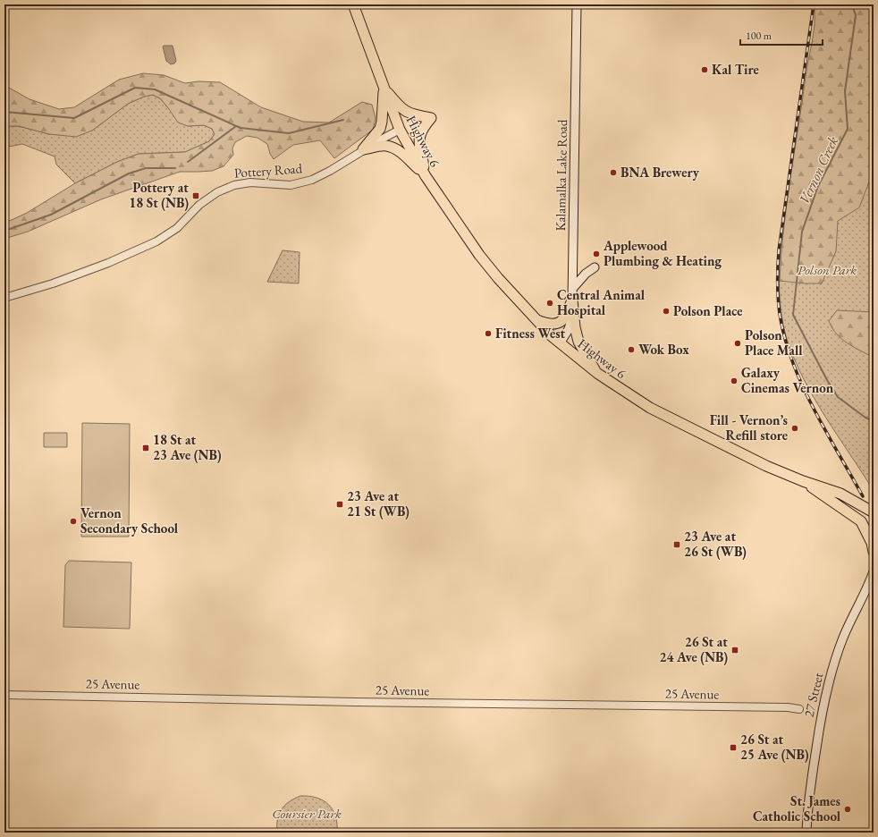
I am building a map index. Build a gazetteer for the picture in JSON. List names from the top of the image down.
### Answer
{
  "streets": {
    "main road": ["Highway 6", "Kalamalka Lake Road", "27 Street"],
    "street": ["Pottery Road", "25 Avenue"]
  },
  "crossings": [
    ["Highway 6", "Pottery Road"],
    ["Highway 6", "Kalamalka Lake Road"]
  ],
  "water": ["Vernon Creek"],
  "parks": ["Polson Park", "Coursier Park"],
  "places": {
    "other": [
      "Kal Tire",
      "BNA Brewery",
      "Applewood Plumbing & Heating",
      "Central Animal Hospital",
      "Polson Place",
      "Fitness West",
      "Polson Place Mall",
      "Wok Box",
      "Galaxy Cinemas Vernon",
      "Fill - Vernon’s Refill store",
      "Vernon Secondary School",
      "St. James Catholic School"
    ],
    "transit": [
      "Pottery at 18 St (NB)",
      "18 St at 23 Ave (NB)",
      "23 Ave at 21 St (WB)",
      "23 Ave at 26 St (WB)",
      "26 St at 24 Ave (NB)",
      "26 St at 25 Ave (NB)"
    ]
  },
  "scale_bar": "100 m"
}
